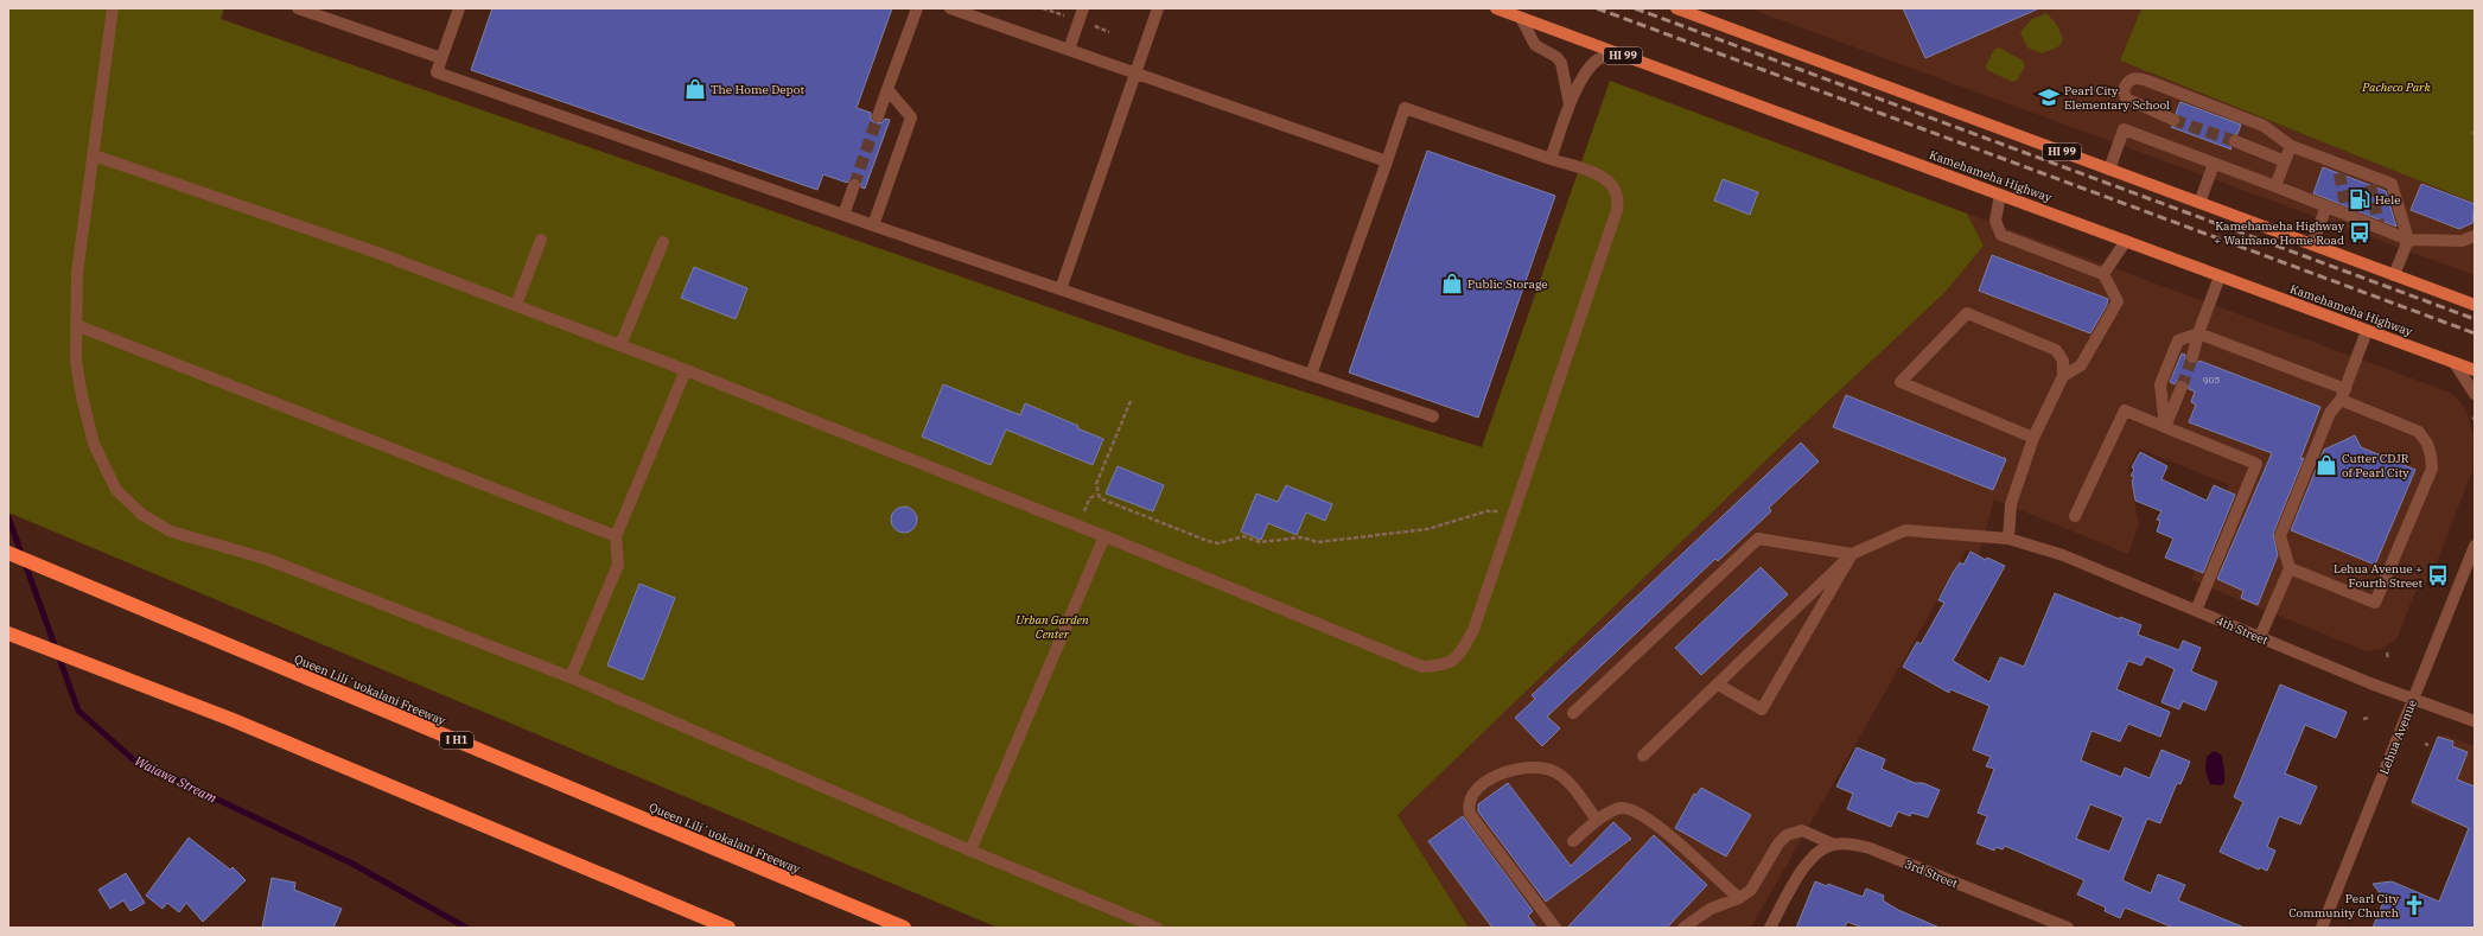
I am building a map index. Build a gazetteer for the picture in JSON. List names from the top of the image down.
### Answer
{
  "streets": {
    "highway": ["Queen Liliʻuokalani Freeway", "I H1"],
    "main road": ["HI 99", "Kamehameha Highway"],
    "street": ["4th Street", "Lehua Avenue", "3rd Street"]
  },
  "crossings": [
    ["4th Street", "Lehua Avenue"]
  ],
  "water": ["Waiawa Stream"],
  "parks": ["Pacheco Park", "Urban Garden Center"],
  "places": {
    "shop": ["The Home Depot", "Public Storage", "Cutter CDJR of Pearl City"],
    "school or university": ["Pearl City Elementary School"],
    "fuel station": ["Hele"],
    "bus stop": ["Kamehameha Highway + Waimano Home Road", "Lehua Avenue + Fourth Street"],
    "church": ["Pearl City Community Church"]
  },
  "house_numbers": ["905"]
}
